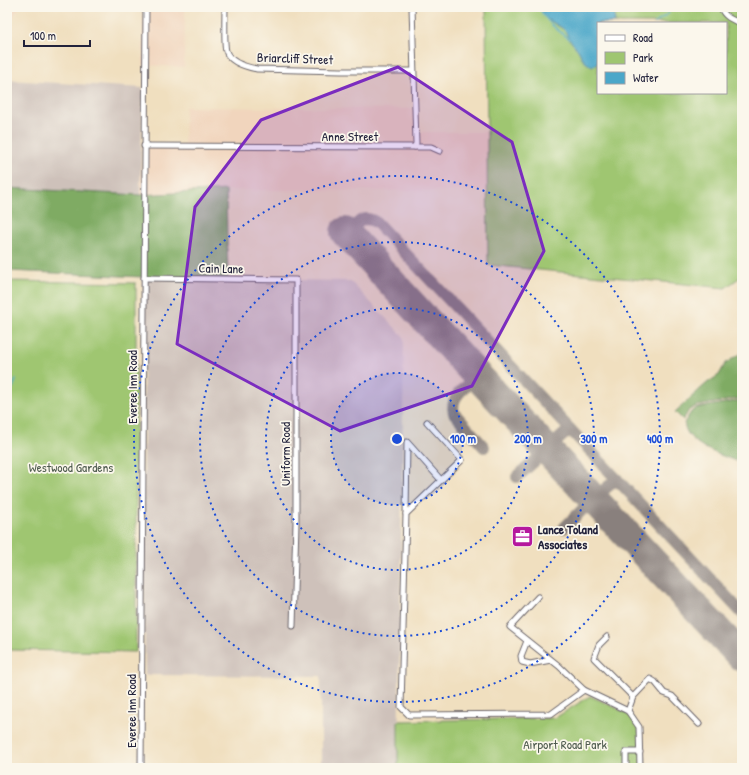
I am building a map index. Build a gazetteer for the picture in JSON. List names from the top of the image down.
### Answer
{
  "streets": {
    "street": [
      "Briarcliff Street",
      "Anne Street",
      "Cain Lane",
      "Everee Inn Road",
      "Uniform Road"
    ]
  },
  "crossings": [
    ["Anne Street", "Everee Inn Road"],
    ["Cain Lane", "Everee Inn Road"],
    ["Cain Lane", "Uniform Road"]
  ],
  "parks": ["Westwood Gardens", "Airport Road Park"],
  "places": {
    "office": ["Lance Toland Associates"]
  },
  "legend": ["Road", "Park", "Water"],
  "scale_bar": "100 m",
  "rings": [
    "100 m",
    "200 m",
    "300 m",
    "400 m"
  ]
}
